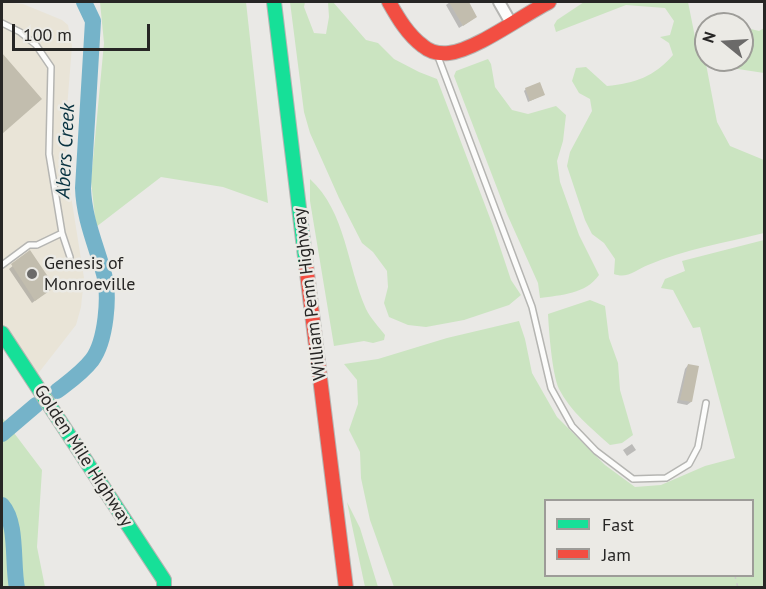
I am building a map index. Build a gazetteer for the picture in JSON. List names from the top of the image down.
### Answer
{
  "streets": {
    "main road": ["William Penn Highway", "Golden Mile Highway"]
  },
  "water": ["Abers Creek"],
  "places": ["Genesis of Monroeville"],
  "legend": ["Fast", "Jam"],
  "scale_bar": "100 m",
  "north": "left"
}
